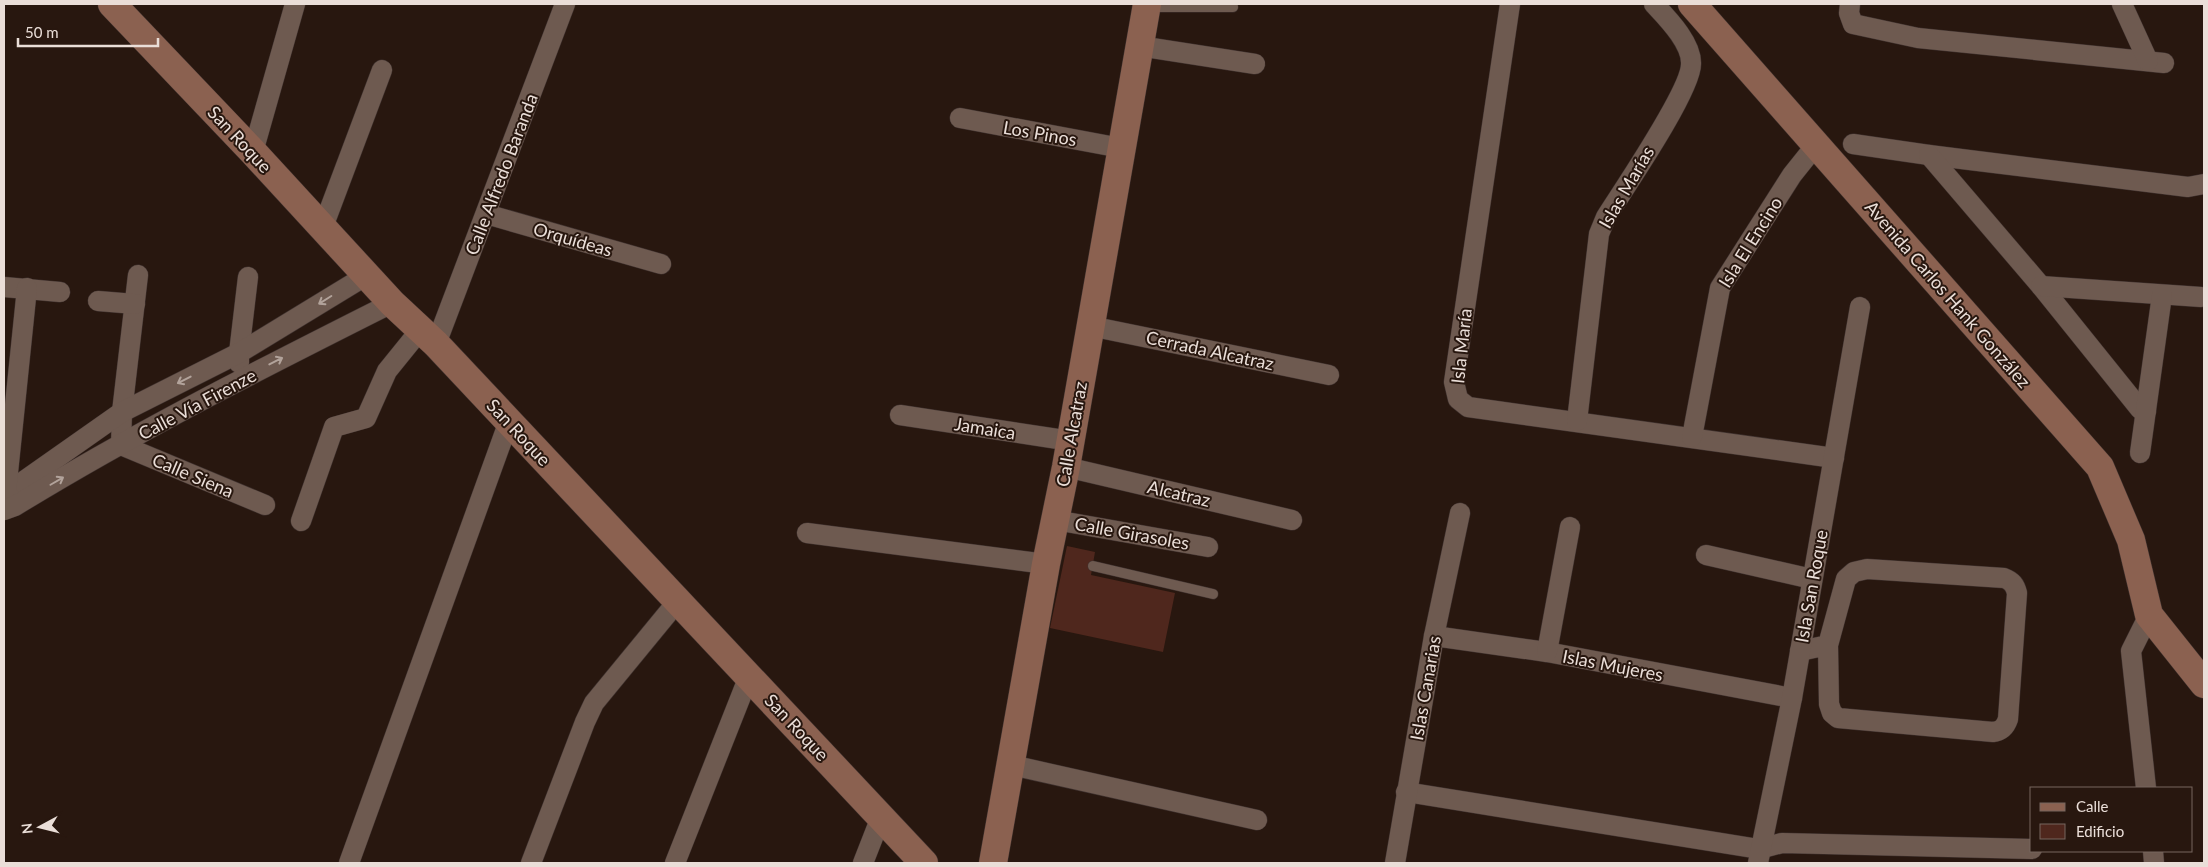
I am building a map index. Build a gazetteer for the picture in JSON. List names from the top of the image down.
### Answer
{
  "streets": {
    "main road": ["San Roque", "Avenida Carlos Hank González", "Calle Alcatraz"],
    "street": [
      "Los Pinos",
      "Calle Alfredo Baranda",
      "Islas Marías",
      "Orquídeas",
      "Isla El Encino",
      "Isla María",
      "Cerrada Alcatraz",
      "Calle Vía Firenze",
      "Jamaica",
      "Calle Siena",
      "Alcatraz",
      "Calle Girasoles",
      "Isla San Roque",
      "Islas Mujeres",
      "Islas Canarias"
    ]
  },
  "crossings": [
    ["Los Pinos", "Calle Alcatraz"],
    ["San Roque", "Calle Alfredo Baranda"],
    ["San Roque", "Calle Vía Firenze"],
    ["Calle Alfredo Baranda", "Orquídeas"],
    ["Islas Marías", "Isla María"],
    ["Isla El Encino", "Avenida Carlos Hank González"],
    ["Isla El Encino", "Isla María"],
    ["Isla María", "Isla San Roque"],
    ["Cerrada Alcatraz", "Calle Alcatraz"],
    ["Calle Vía Firenze", "Calle Siena"],
    ["Jamaica", "Calle Alcatraz"],
    ["Calle Alcatraz", "Alcatraz"],
    ["Calle Alcatraz", "Calle Girasoles"],
    ["Isla San Roque", "Islas Mujeres"],
    ["Islas Mujeres", "Islas Canarias"]
  ],
  "legend": ["Calle", "Edificio"],
  "scale_bar": "50 m",
  "north": "left"
}
